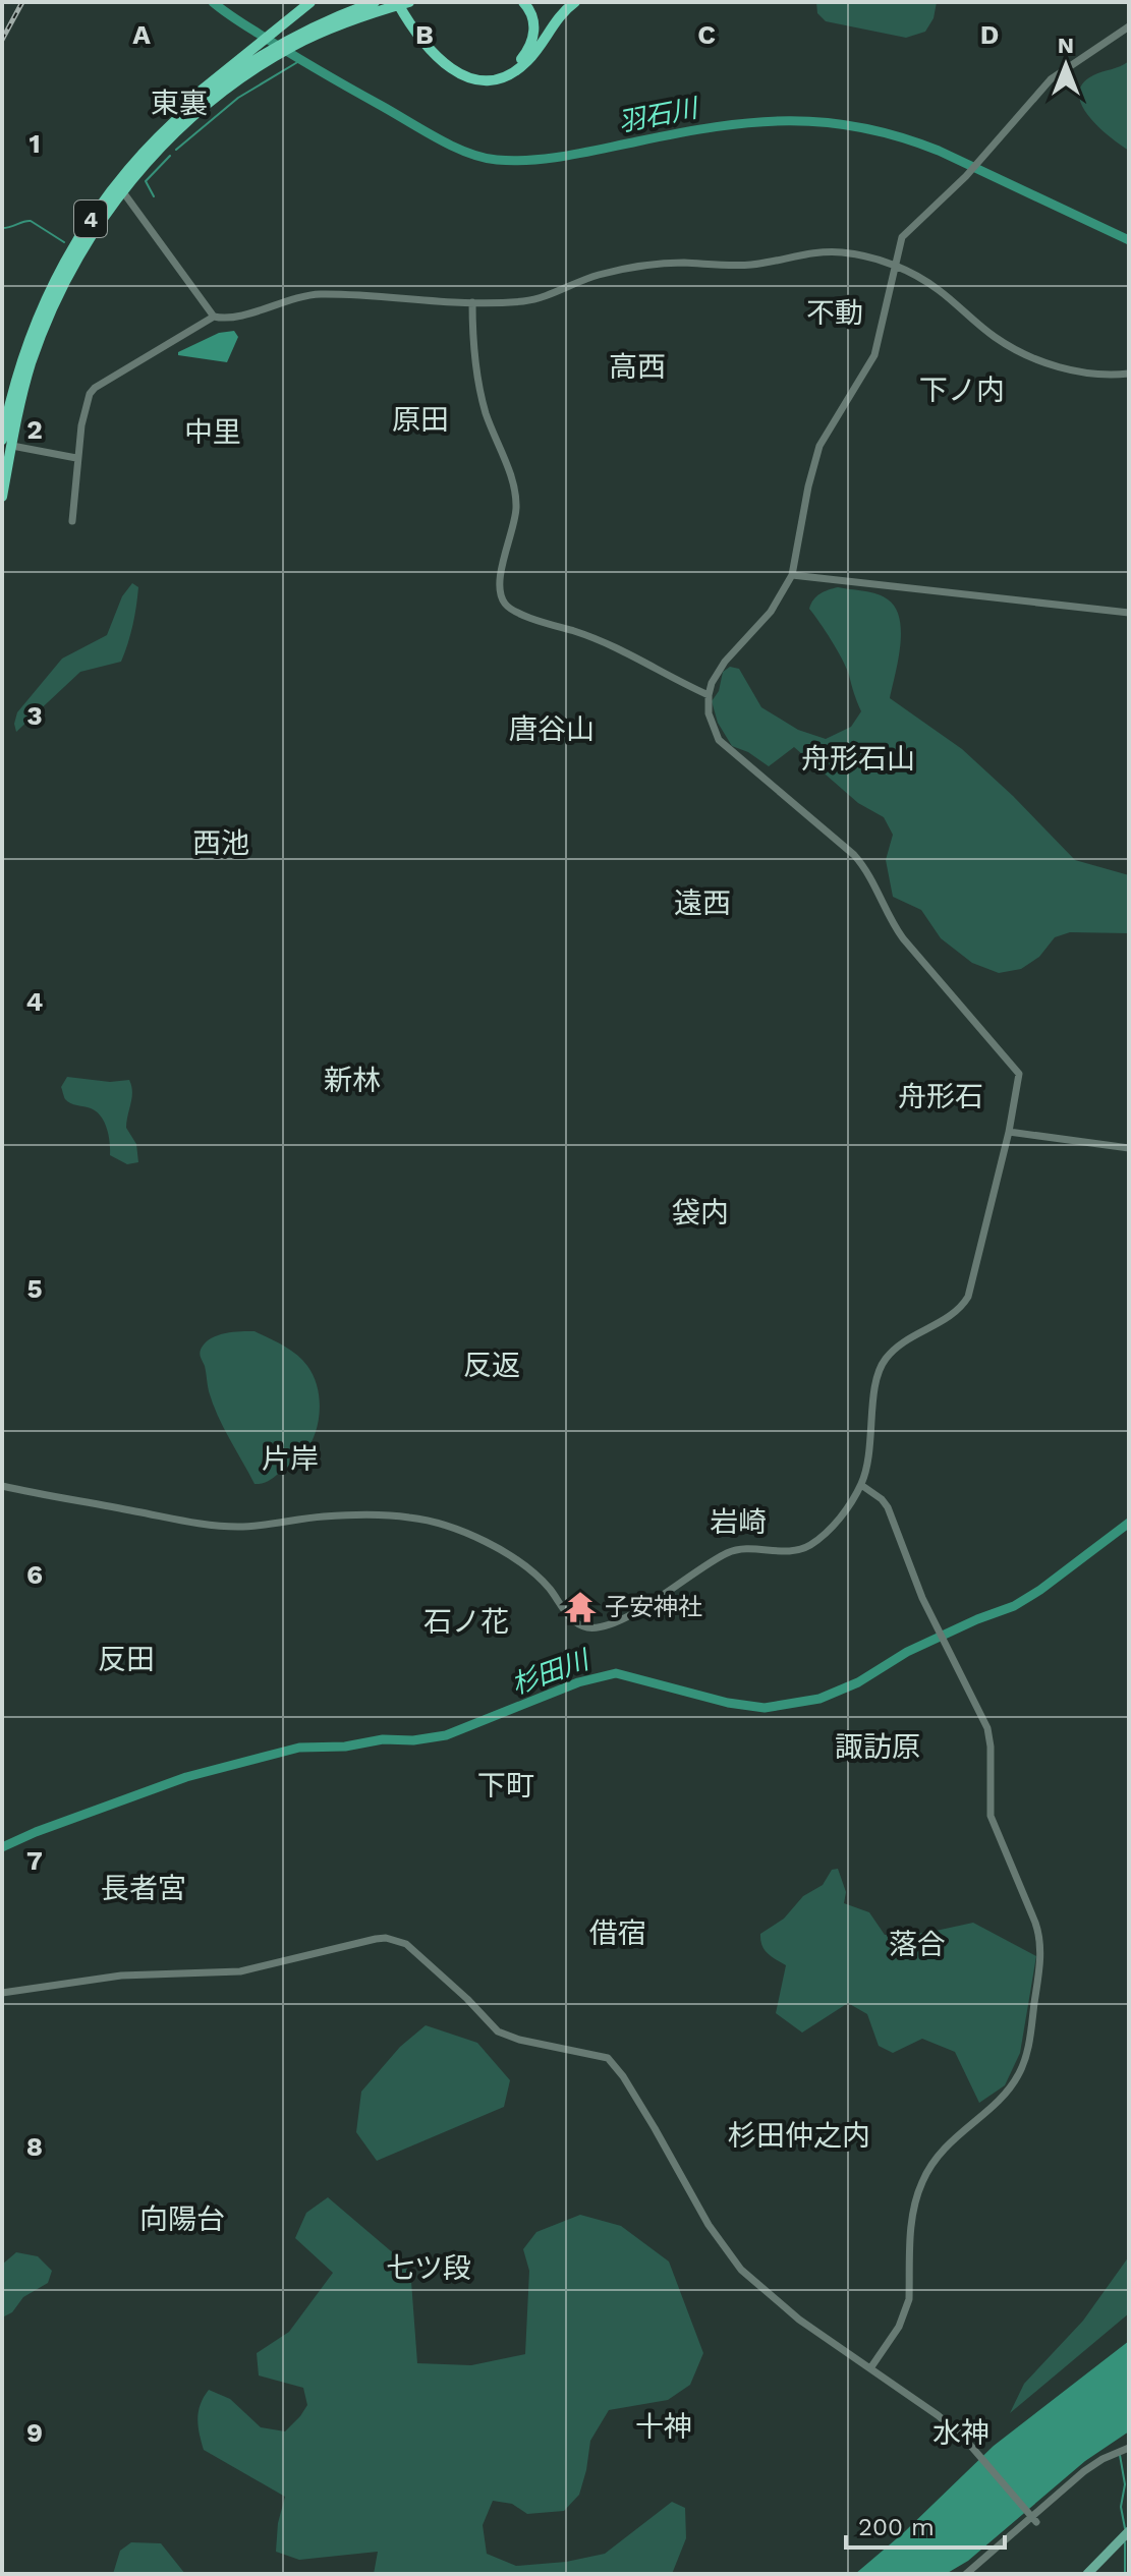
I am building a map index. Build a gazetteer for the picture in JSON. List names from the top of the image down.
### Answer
{
  "streets": {
    "highway": ["4"]
  },
  "districts": [
    "東裏",
    "不動",
    "高西",
    "下ノ内",
    "原田",
    "中里",
    "唐谷山",
    "舟形石山",
    "西池",
    "遠西",
    "新林",
    "舟形石",
    "袋内",
    "反返",
    "片岸",
    "岩崎",
    "石ノ花",
    "反田",
    "諏訪原",
    "下町",
    "長者宮",
    "借宿",
    "落合",
    "杉田仲之内",
    "向陽台",
    "七ツ段",
    "十神",
    "水神"
  ],
  "water": ["羽石川", "杉田川"],
  "places": {
    "temple": ["子安神社"]
  },
  "scale_bar": "200 m",
  "north": "top",
  "grid": {
    "columns": [
      "A",
      "B",
      "C",
      "D"
    ],
    "rows": [
      "1",
      "2",
      "3",
      "4",
      "5",
      "6",
      "7",
      "8",
      "9"
    ]
  }
}
